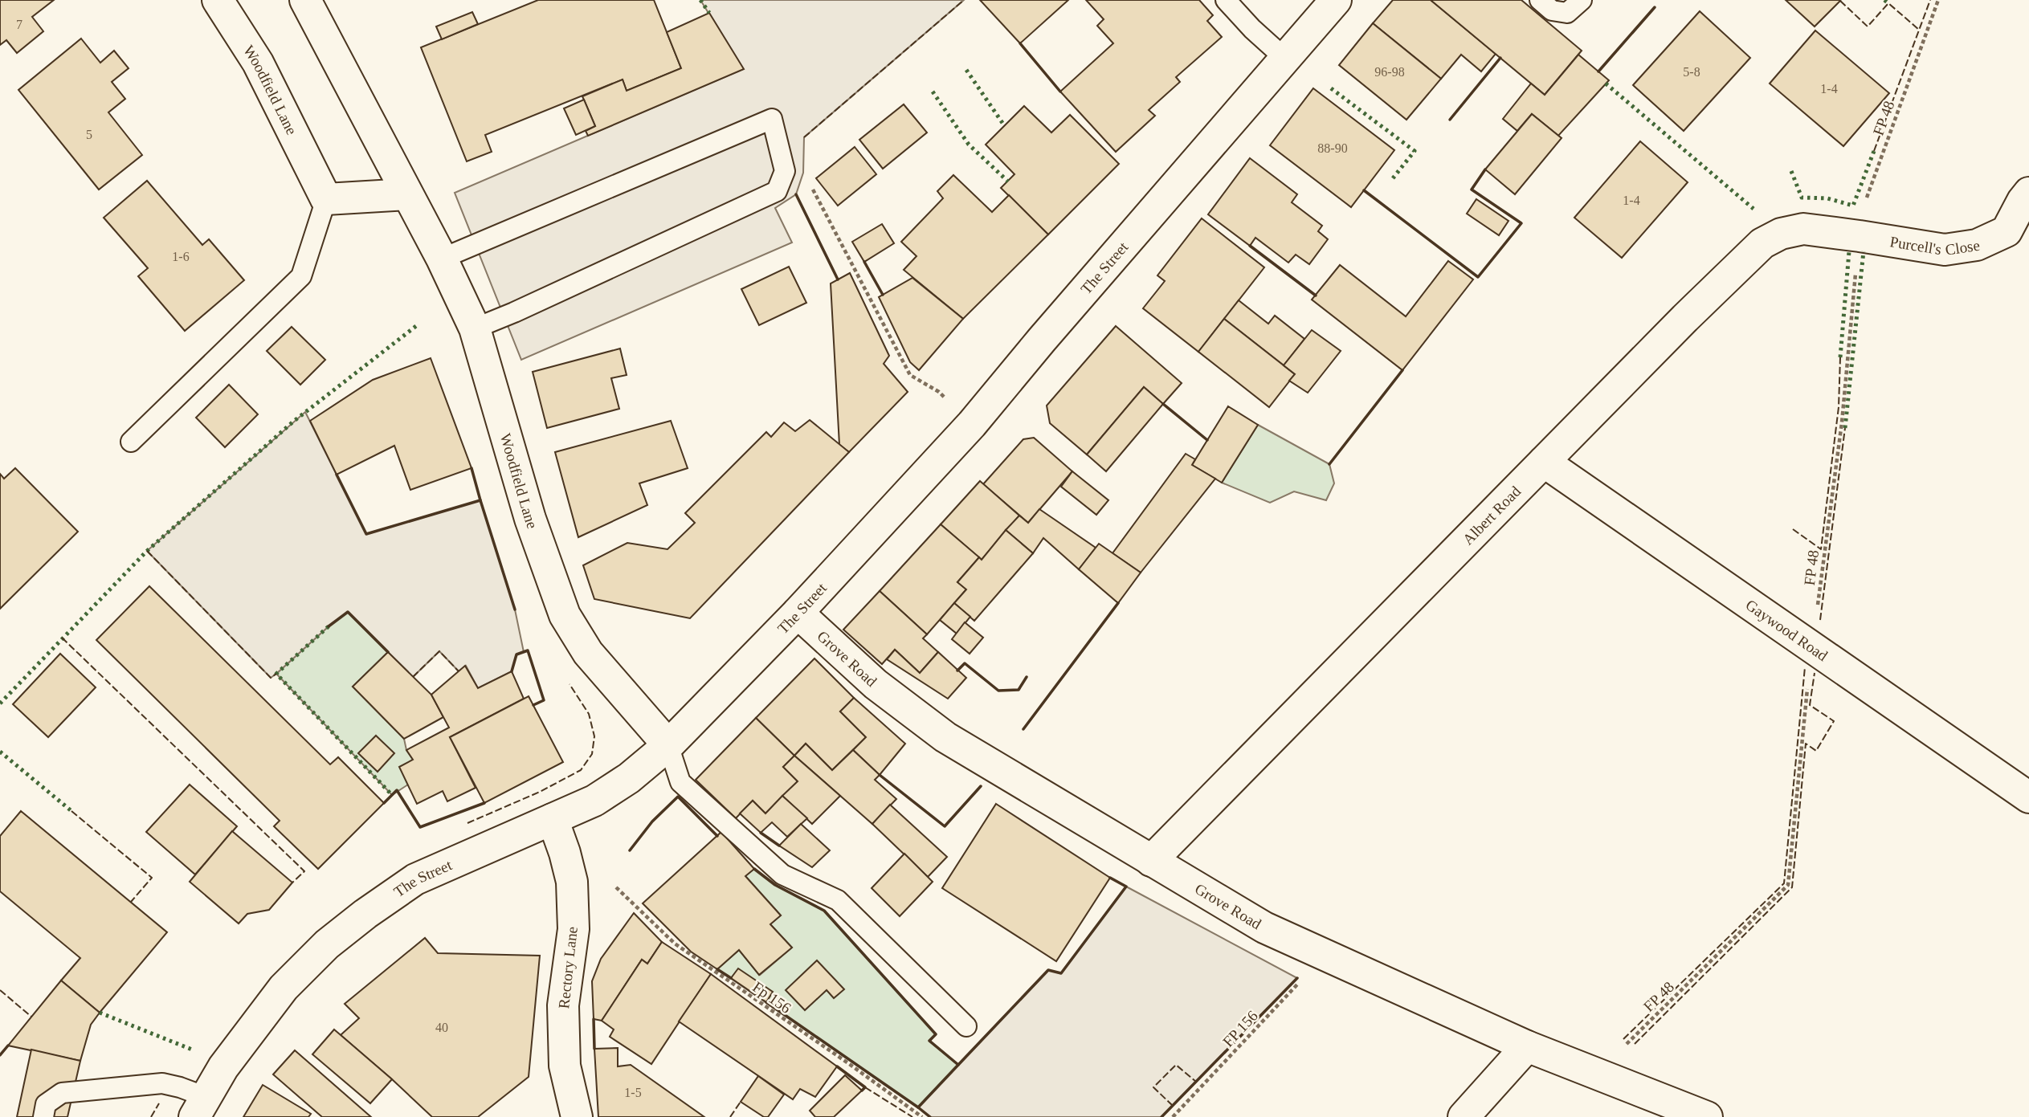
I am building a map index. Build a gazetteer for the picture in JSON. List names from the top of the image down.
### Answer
{
  "streets": {
    "main road": [
      "Woodfield Lane",
      "Purcell's Close",
      "The Street",
      "Albert Road",
      "Gaywood Road",
      "Grove Road",
      "Rectory Lane"
    ],
    "path": ["FP 48", "Fp 156", "FP 156"]
  },
  "crossings": [
    ["Woodfield Lane", "The Street"],
    ["FP 48", "Purcell's Close"],
    ["FP 48", "Albert Road"],
    ["FP 48", "Gaywood Road"],
    ["FP 48", "Grove Road"],
    ["Purcell's Close", "Albert Road"],
    ["The Street", "Grove Road"],
    ["The Street", "Rectory Lane"],
    ["Albert Road", "Gaywood Road"],
    ["Albert Road", "Grove Road"],
    ["Grove Road", "FP 156"]
  ],
  "house_numbers": [
    "7",
    "96-98",
    "5-8",
    "1-4",
    "5",
    "88-90",
    "1-4",
    "1-6",
    "40",
    "1-5"
  ]
}
